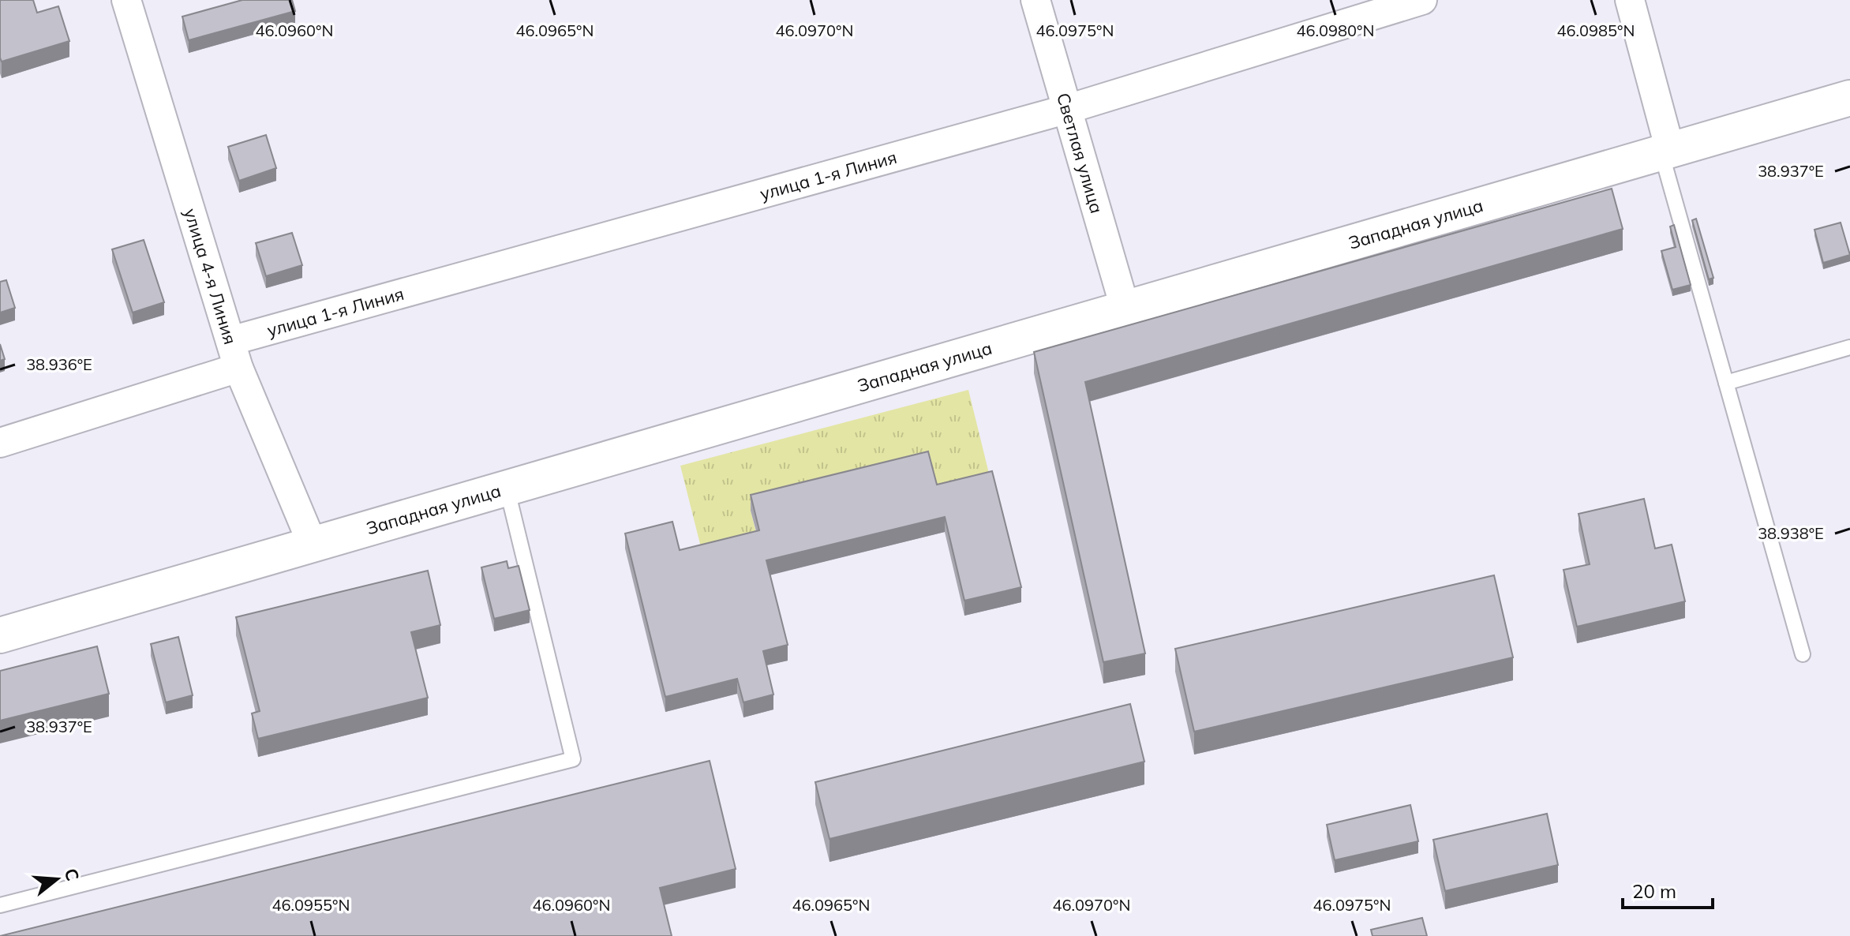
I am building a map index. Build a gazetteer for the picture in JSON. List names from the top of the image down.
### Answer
{
  "streets": {
    "street": [
      "Светлая улица",
      "улица 1-я Линия",
      "Западная улица",
      "улица 4-я Линия"
    ]
  },
  "crossings": [
    ["Светлая улица", "улица 1-я Линия"],
    ["Светлая улица", "Западная улица"],
    ["улица 1-я Линия", "улица 4-я Линия"],
    ["Западная улица", "улица 4-я Линия"]
  ],
  "scale_bar": "20 m",
  "north": "right",
  "coordinates": [
    "46.0960°N",
    "46.0965°N",
    "46.0970°N",
    "46.0975°N",
    "46.0980°N",
    "46.0985°N",
    "38.937°E",
    "38.936°E",
    "38.938°E",
    "46.0955°N"
  ]
}
